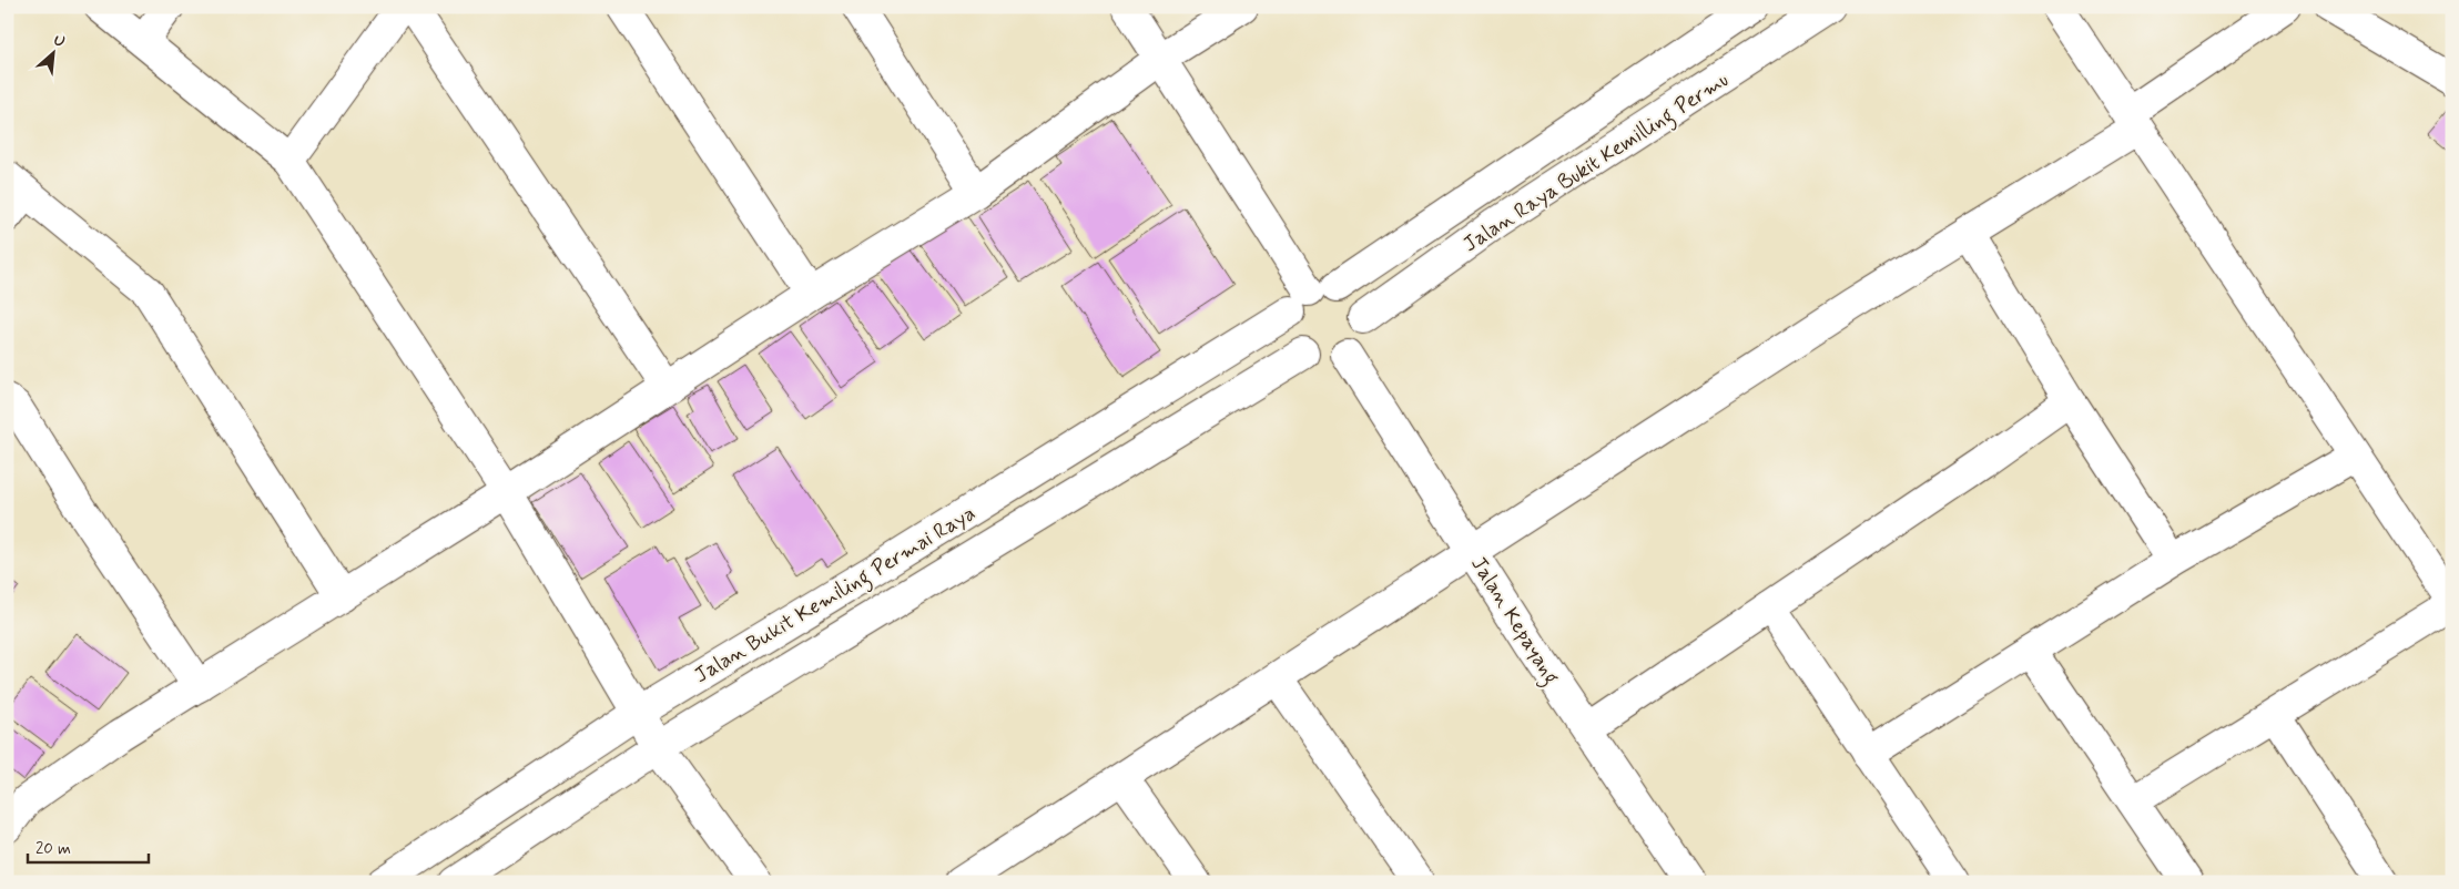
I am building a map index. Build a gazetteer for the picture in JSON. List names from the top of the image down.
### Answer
{
  "streets": {
    "street": ["Jalan Raya Bukit Kemilling Permu", "Jalan Bukit Kemiling Permai Raya", "Jalan Kepayang"]
  },
  "crossings": [
    ["Jalan Raya Bukit Kemilling Permu", "Jalan Bukit Kemiling Permai Raya"],
    ["Jalan Raya Bukit Kemilling Permu", "Jalan Kepayang"],
    ["Jalan Bukit Kemiling Permai Raya", "Jalan Kepayang"]
  ],
  "scale_bar": "20 m",
  "north": "top right"
}
